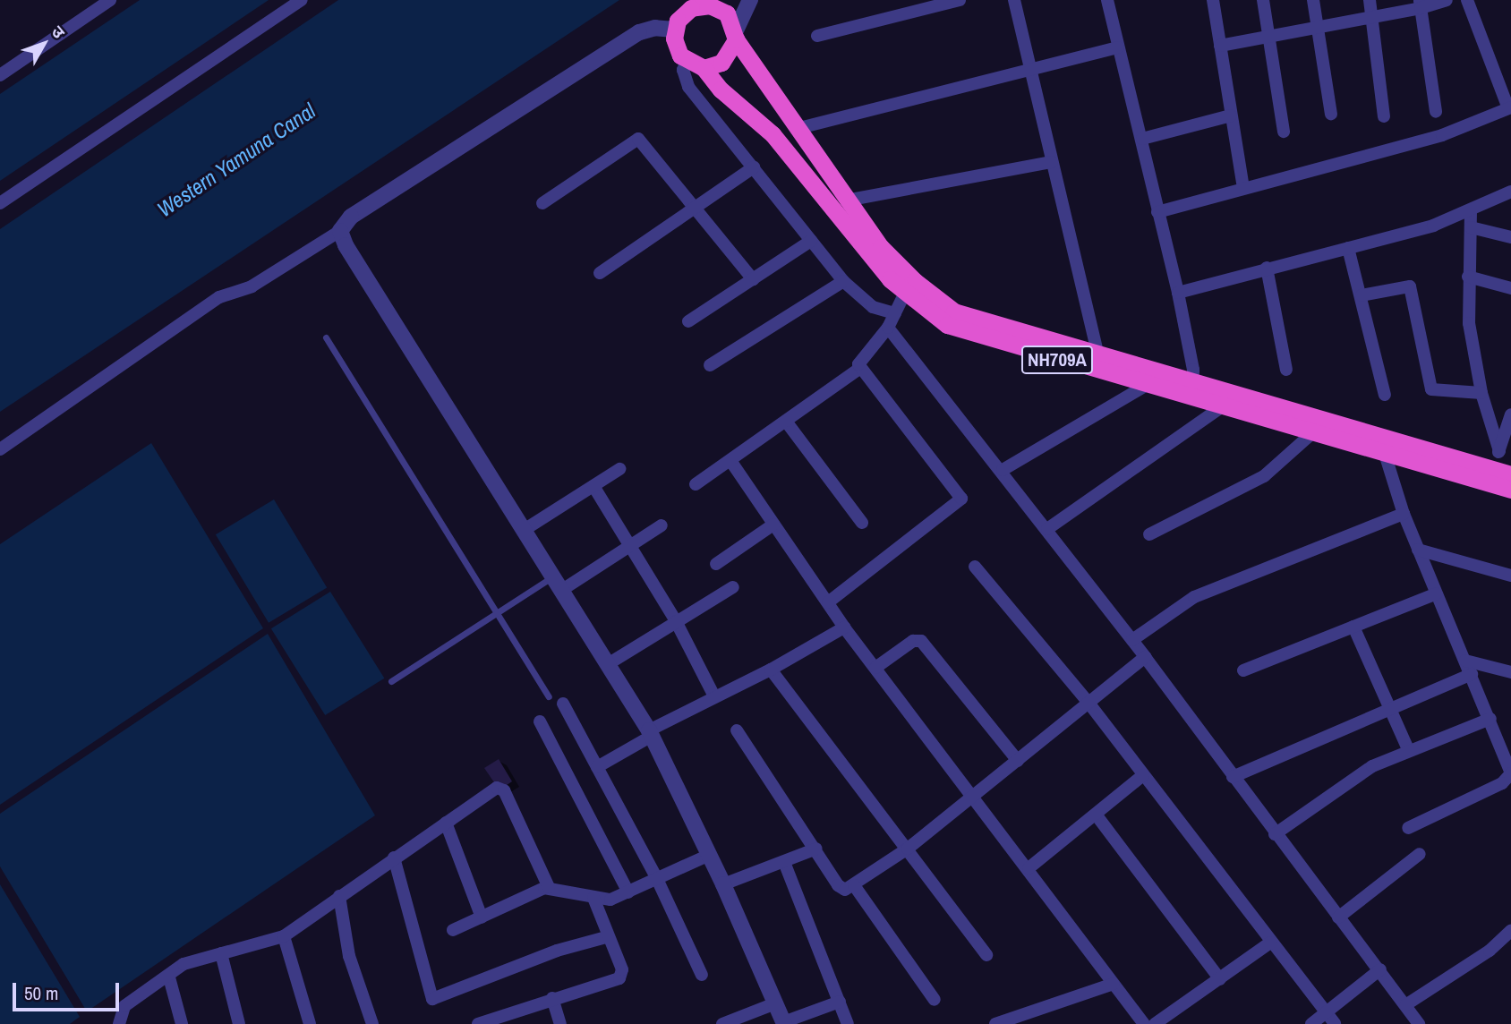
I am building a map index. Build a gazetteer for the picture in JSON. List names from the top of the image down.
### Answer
{
  "streets": {
    "highway": ["NH709A"]
  },
  "water": ["Western Yamuna Canal"],
  "scale_bar": "50 m",
  "north": "top right"
}
